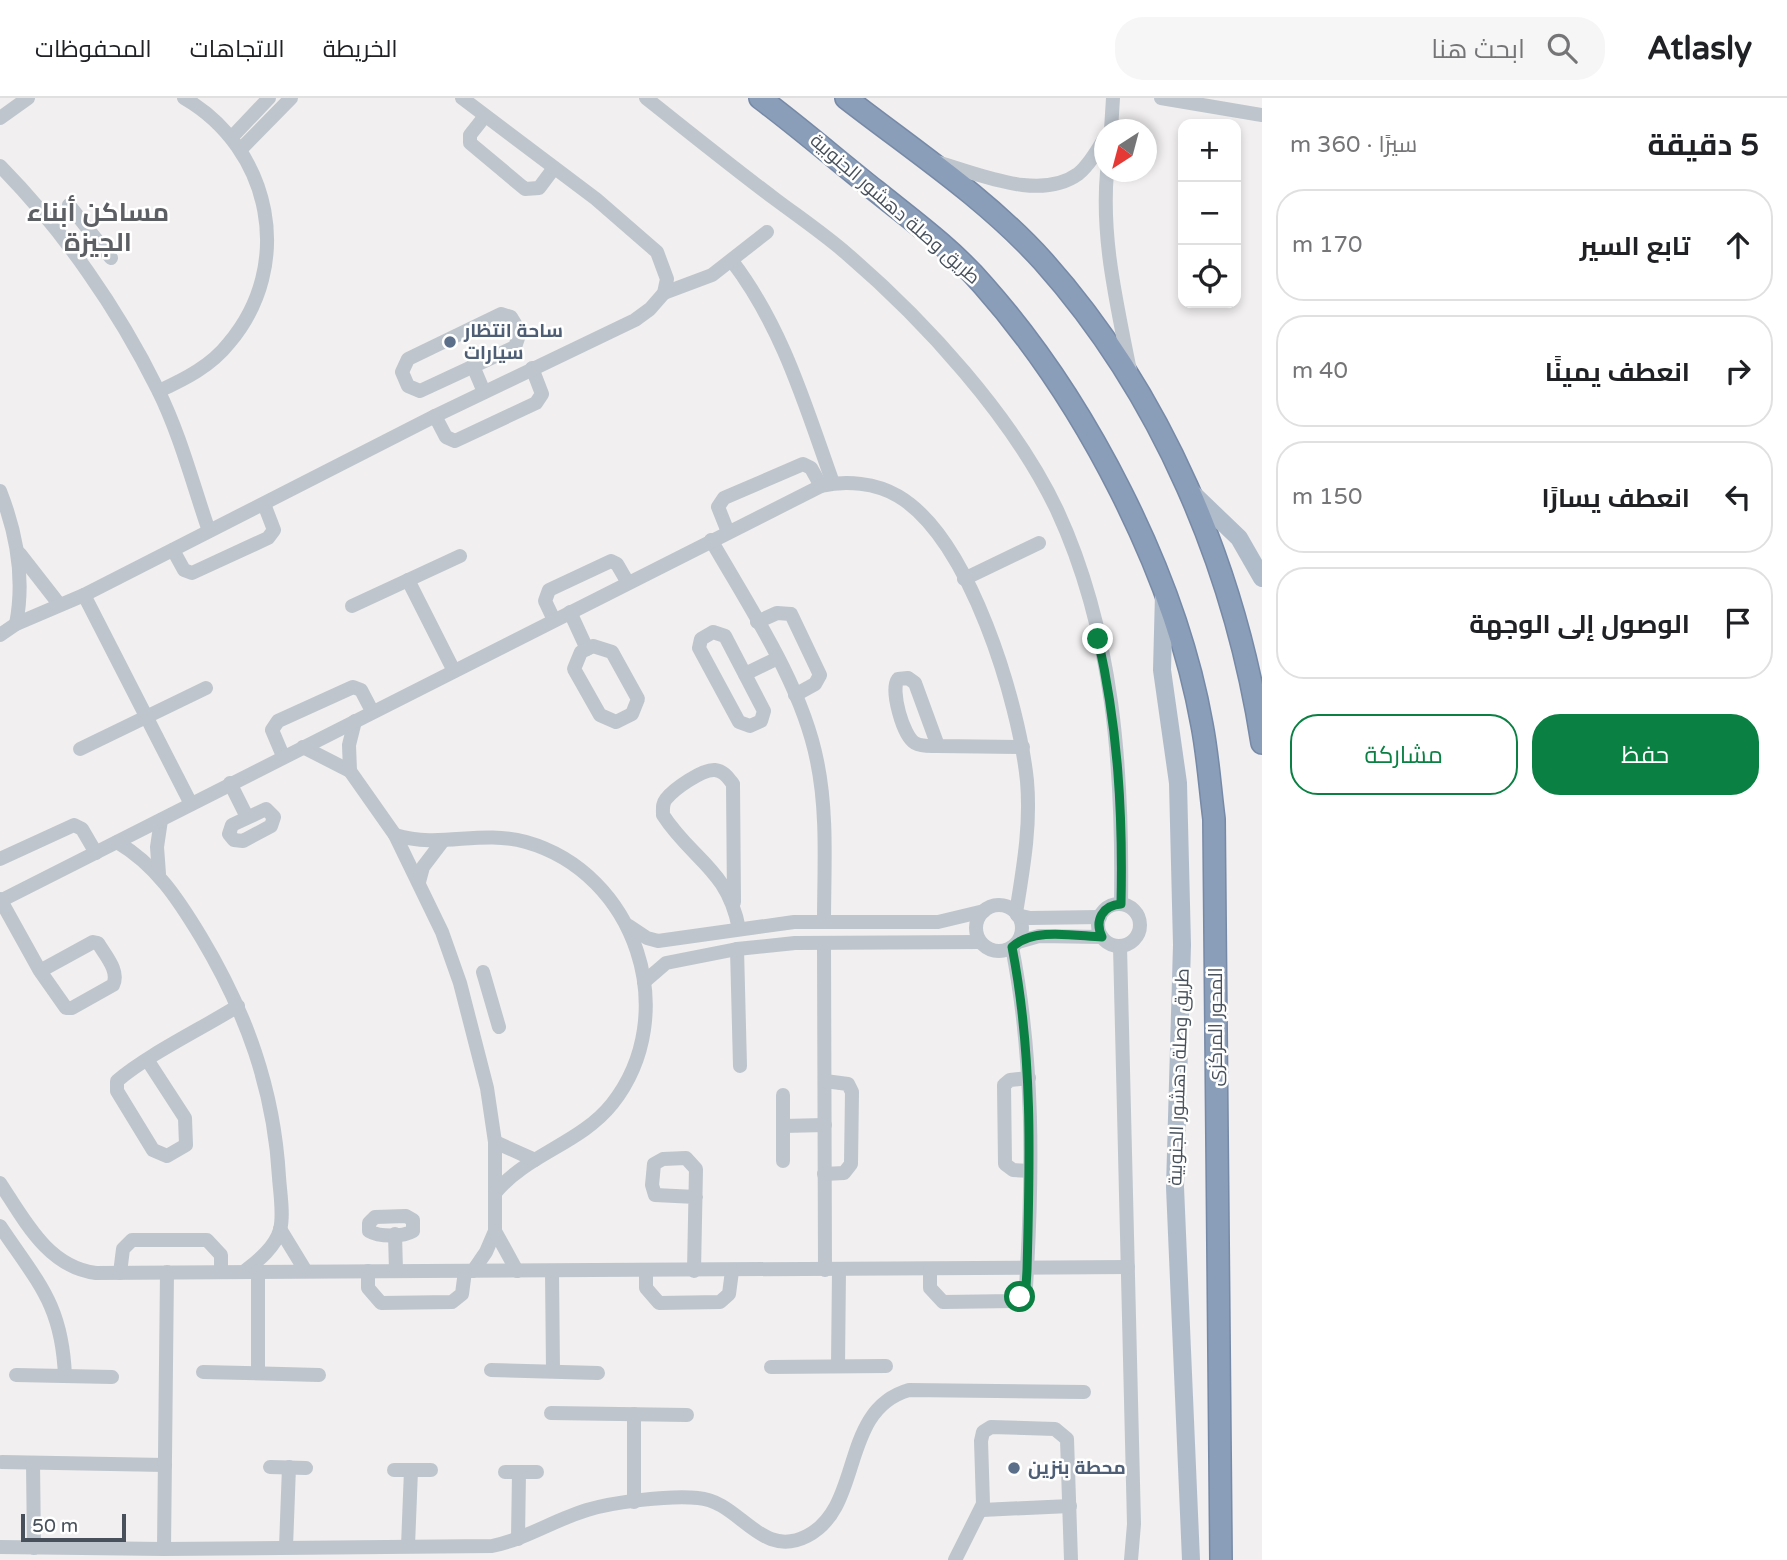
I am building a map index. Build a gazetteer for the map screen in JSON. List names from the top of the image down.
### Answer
{
  "streets": {
    "highway": ["طريق وصلة دهشور الجنوبية", "المحور المركزى"]
  },
  "crossings": [
    ["طريق وصلة دهشور الجنوبية", "المحور المركزى"]
  ],
  "districts": ["مساكن أبناء الجيزة"],
  "places": ["ساحة انتظار سيارات", "محطة بنزين"],
  "scale_bar": "50 m",
  "north": "bottom left",
  "page": {
    "header": "Atlasly",
    "search": "ابحث هنا",
    "nav": ["الخريطة", "الاتجاهات", "المحفوظات"],
    "heading": ["5 دقيقة", "سيرًا · 360 m"],
    "map_buttons": ["+", "−"],
    "list": [
      ["تابع السير", "170 m"],
      ["انعطف يمينًا", "40 m"],
      ["انعطف يسارًا", "150 m"],
      "الوصول إلى الوجهة"
    ],
    "buttons": ["حفظ", "مشاركة"],
    "scale": "50 m"
  }
}
